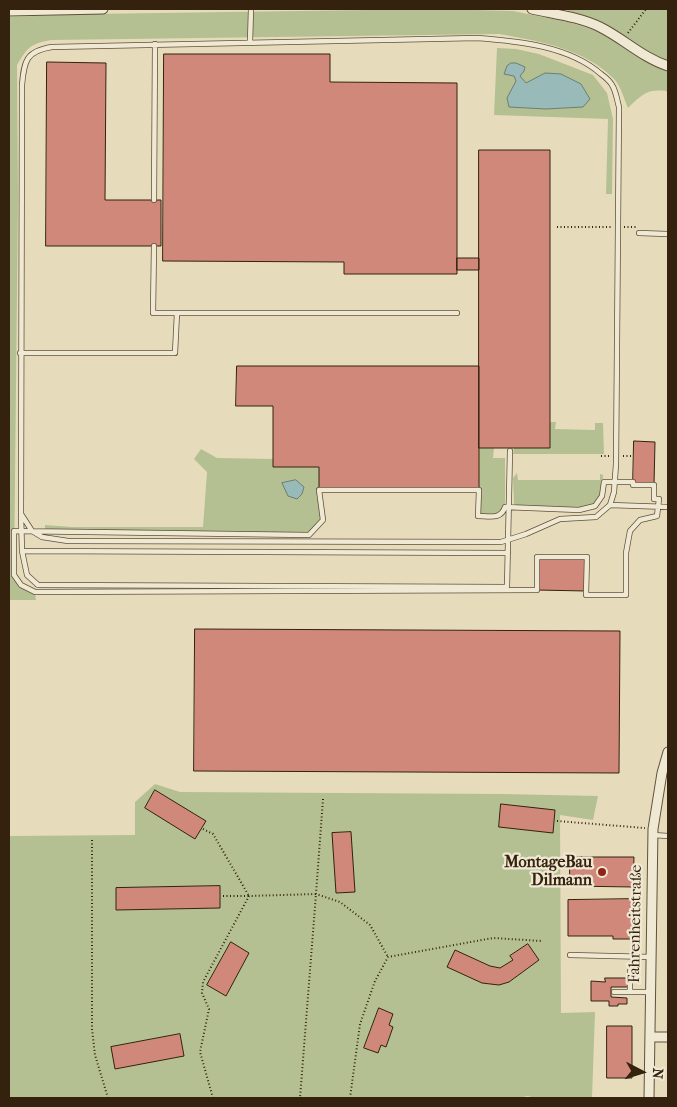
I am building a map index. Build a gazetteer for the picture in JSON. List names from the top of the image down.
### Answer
{
  "streets": {
    "street": ["Fahrenheitstraße"]
  },
  "places": ["MontageBau Dilmann"],
  "north": "right"
}
